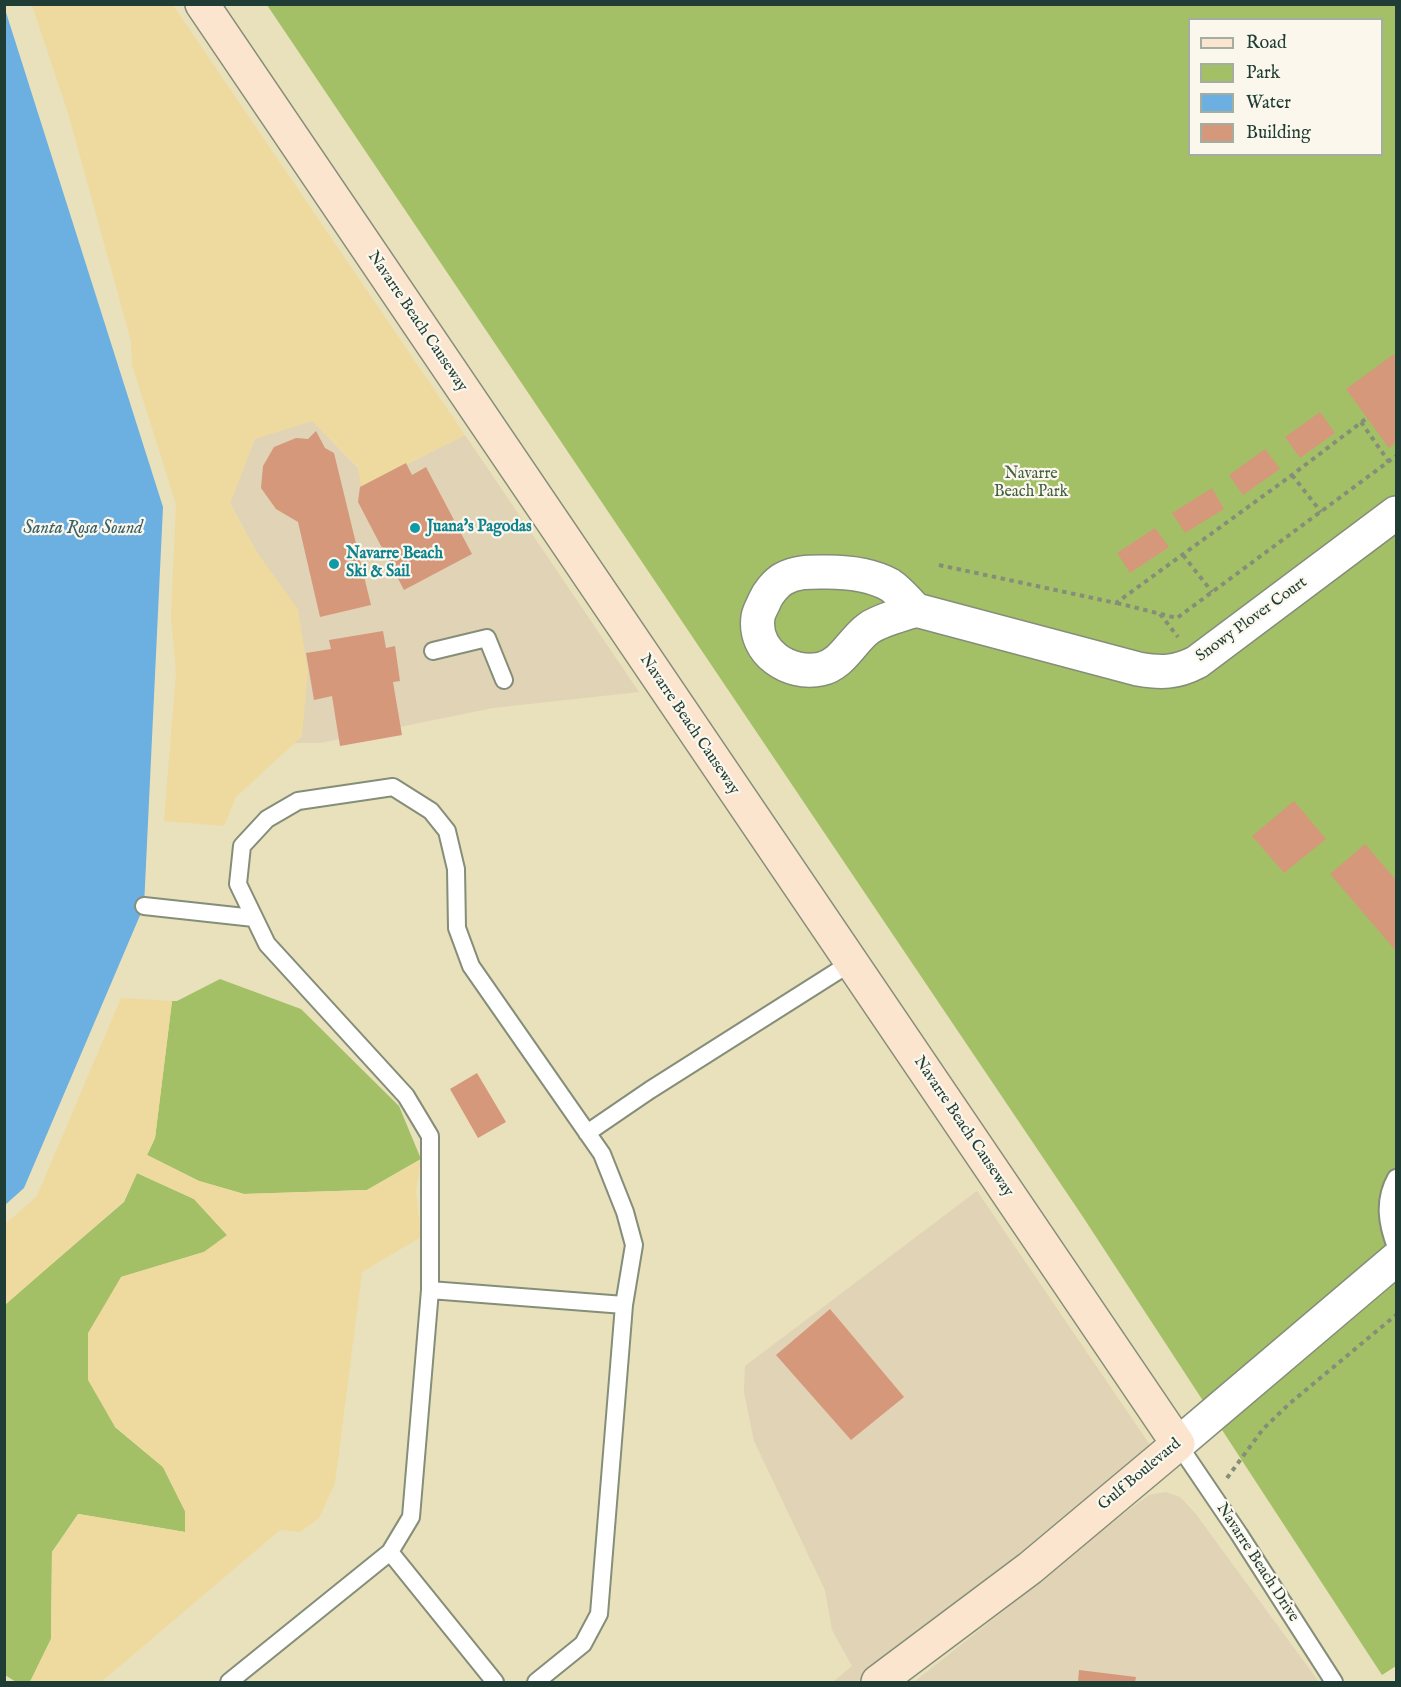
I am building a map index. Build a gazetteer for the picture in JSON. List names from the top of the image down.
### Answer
{
  "streets": {
    "main road": ["Navarre Beach Causeway", "Gulf Boulevard"],
    "street": ["Snowy Plover Court"],
    "lane": ["Navarre Beach Drive"]
  },
  "crossings": [
    ["Navarre Beach Causeway", "Gulf Boulevard"],
    ["Navarre Beach Causeway", "Navarre Beach Drive"],
    ["Gulf Boulevard", "Navarre Beach Drive"]
  ],
  "water": ["Santa Rosa Sound"],
  "parks": ["Navarre Beach Park"],
  "places": ["Juana's Pagodas", "Navarre Beach Ski & Sail"],
  "legend": [
    "Road",
    "Park",
    "Water",
    "Building"
  ]
}
